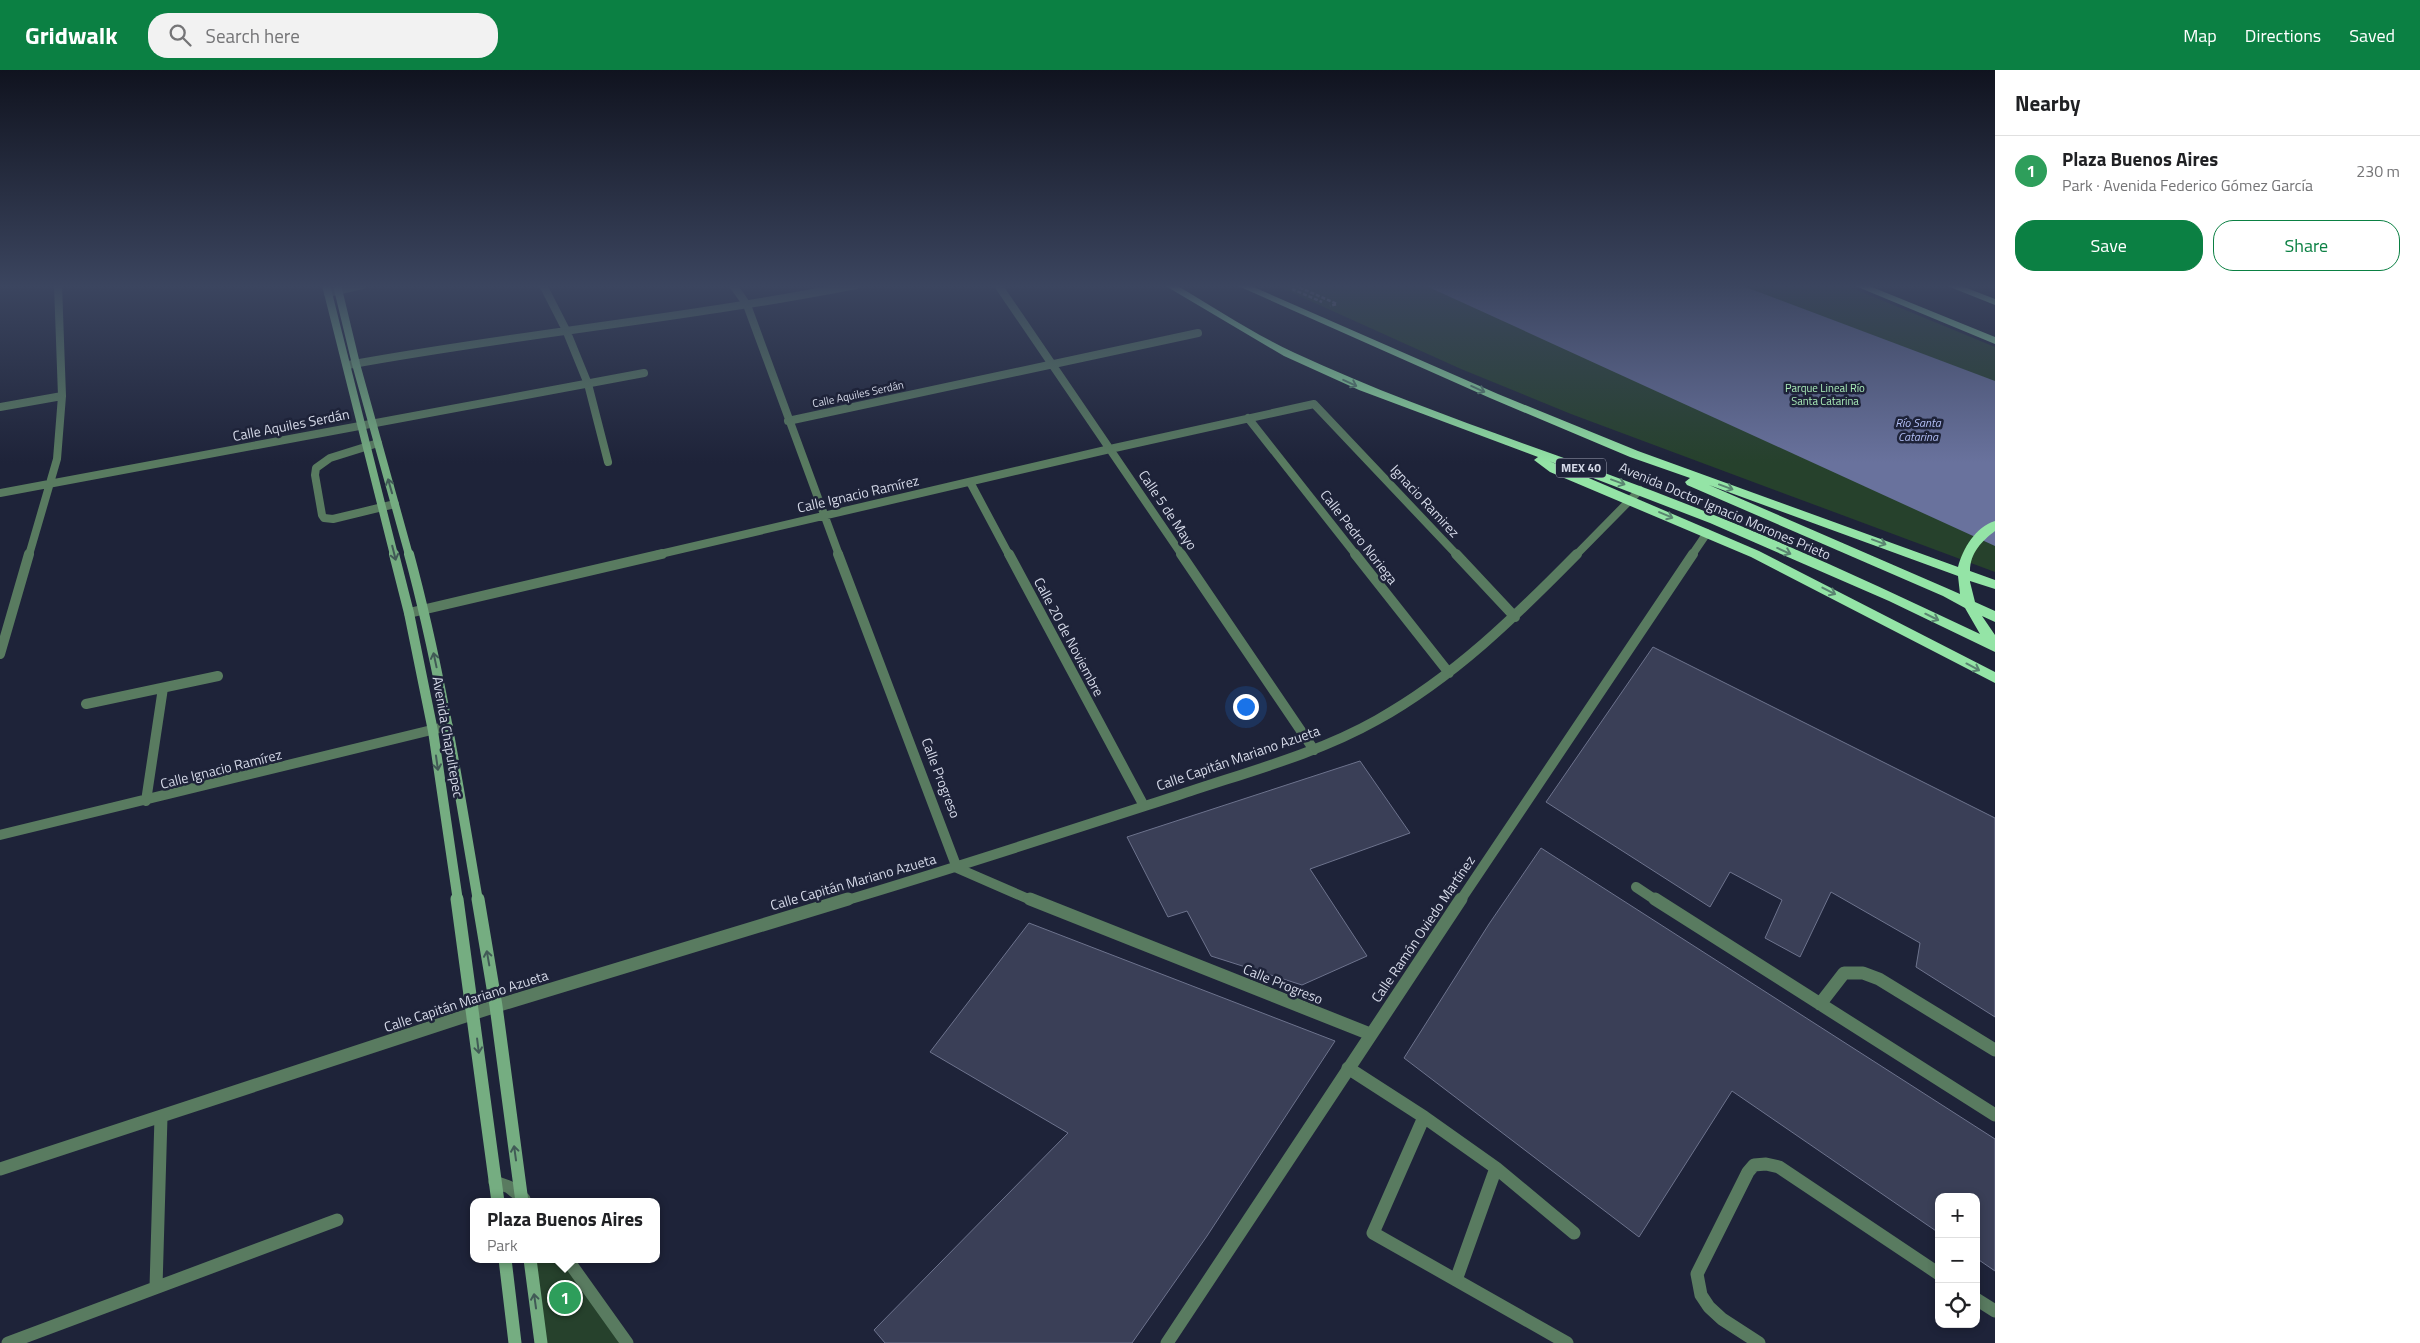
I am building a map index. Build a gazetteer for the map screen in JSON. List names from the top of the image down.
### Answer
{
  "streets": {
    "highway": ["MEX 40", "Avenida Doctor Ignacio Morones Prieto"],
    "main road": ["Avenida Chapultepec"],
    "street": [
      "Calle Aquiles Serdán",
      "Calle Ignacio Ramírez",
      "Ignacio Ramirez",
      "Calle 5 de Mayo",
      "Calle Pedro Noriega",
      "Calle 20 de Noviembre",
      "Calle Capitán Mariano Azueta",
      "Calle Progreso",
      "Calle Ramón Oviedo Martínez"
    ]
  },
  "crossings": [
    ["Calle Aquiles Serdán", "Calle 5 de Mayo"],
    ["Calle Aquiles Serdán", "Avenida Chapultepec"],
    ["Calle Aquiles Serdán", "Calle Progreso"],
    ["Calle Ignacio Ramírez", "Ignacio Ramirez"],
    ["Calle Ignacio Ramírez", "Calle 5 de Mayo"],
    ["Calle Ignacio Ramírez", "Calle Pedro Noriega"],
    ["Calle Ignacio Ramírez", "Calle 20 de Noviembre"],
    ["Calle Ignacio Ramírez", "Avenida Chapultepec"],
    ["Calle Ignacio Ramírez", "Calle Progreso"],
    ["Ignacio Ramirez", "Calle Capitán Mariano Azueta"],
    ["Calle 5 de Mayo", "Calle Capitán Mariano Azueta"],
    ["Avenida Doctor Ignacio Morones Prieto", "Calle Capitán Mariano Azueta"],
    ["Calle Pedro Noriega", "Calle Capitán Mariano Azueta"],
    ["Calle 20 de Noviembre", "Calle Capitán Mariano Azueta"],
    ["Avenida Chapultepec", "Calle Capitán Mariano Azueta"],
    ["Calle Capitán Mariano Azueta", "Calle Progreso"],
    ["Calle Progreso", "Calle Ramón Oviedo Martínez"]
  ],
  "water": ["Río Santa Catarina"],
  "parks": ["Parque Lineal Río Santa Catarina"],
  "page": {
    "header": "Gridwalk",
    "search": "Search here",
    "nav": ["Map", "Directions", "Saved"],
    "heading": "Nearby",
    "list": [
      {
        "mark": "1",
        "name": "Plaza Buenos Aires",
        "note": "Park · Avenida Federico Gómez García",
        "value": "230 m"
      }
    ],
    "buttons": ["Save", "Share"],
    "map_buttons": ["+", "−"],
    "popup": ["Plaza Buenos Aires", "Park"],
    "pins": "1"
  }
}
